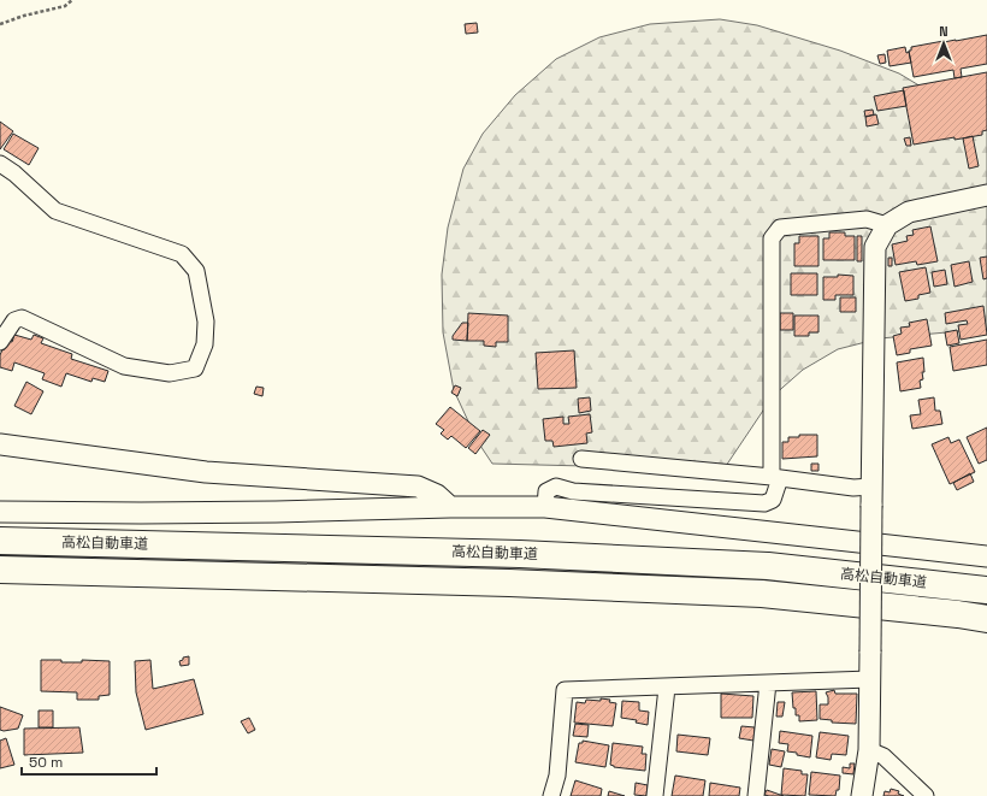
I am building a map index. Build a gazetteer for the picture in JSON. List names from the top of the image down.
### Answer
{
  "streets": {
    "highway": ["高松自動車道"]
  },
  "scale_bar": "50 m",
  "north": "top"
}
